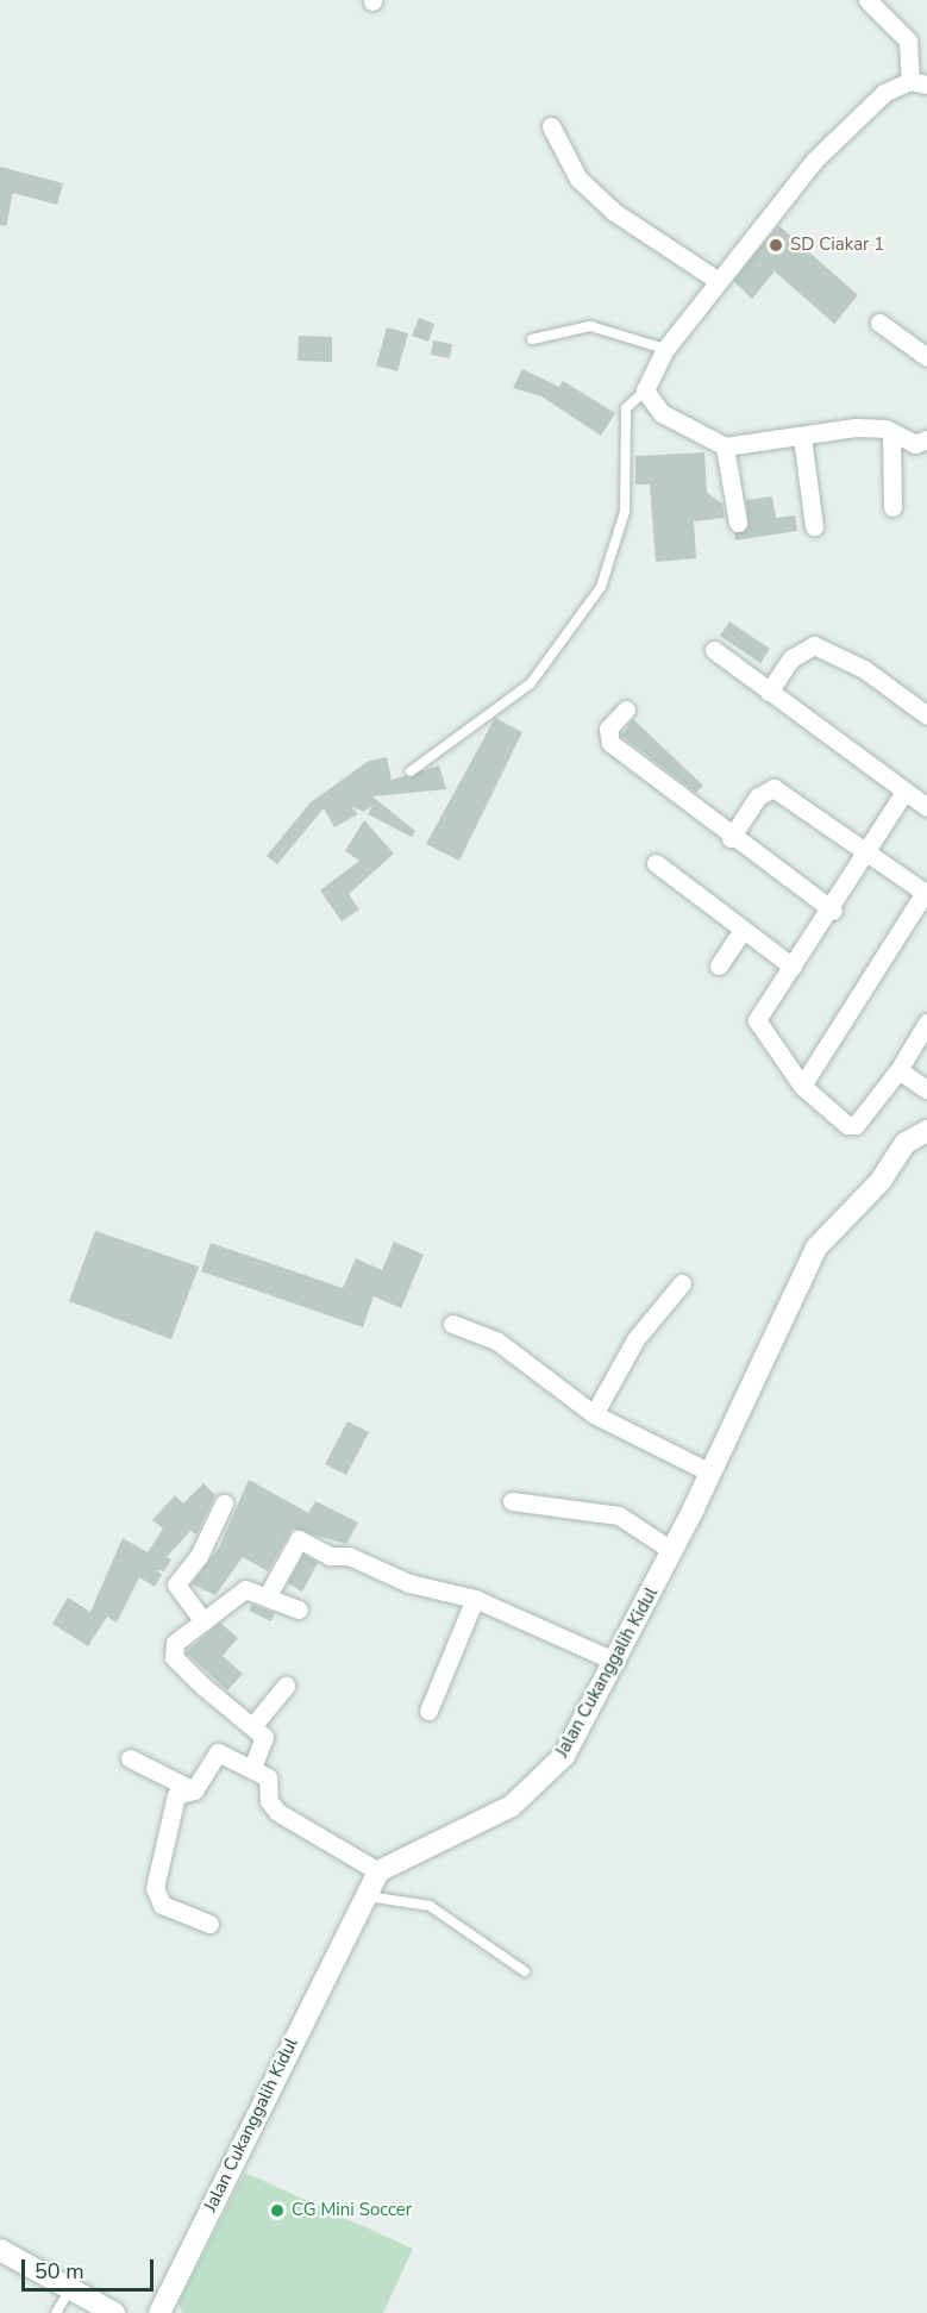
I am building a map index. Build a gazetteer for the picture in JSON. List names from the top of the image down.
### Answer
{
  "streets": {
    "street": ["Jalan Cukanggalih Kidul"]
  },
  "places": ["SD Ciakar 1", "CG Mini Soccer"],
  "scale_bar": "50 m"
}
